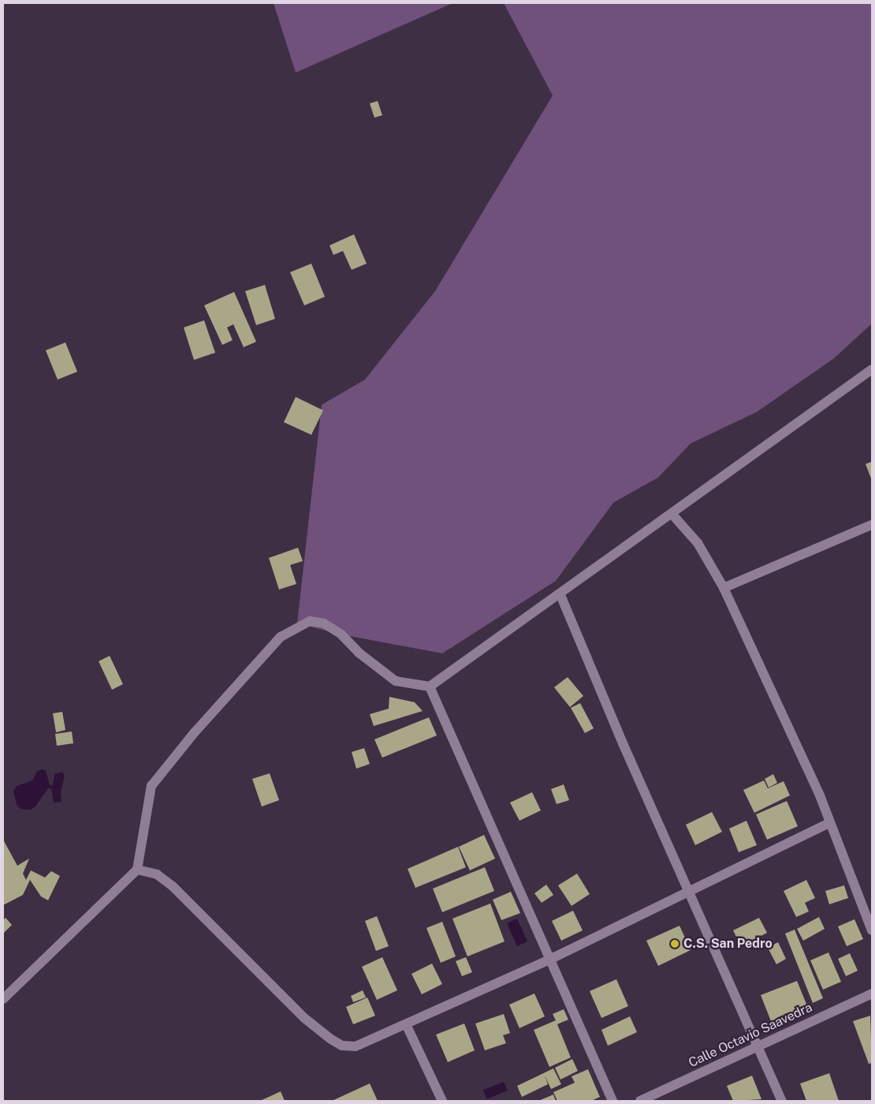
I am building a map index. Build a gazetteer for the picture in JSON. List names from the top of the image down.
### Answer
{
  "streets": {
    "street": ["Calle Octavio Saavedra"]
  },
  "places": ["C.S. San Pedro"]
}
